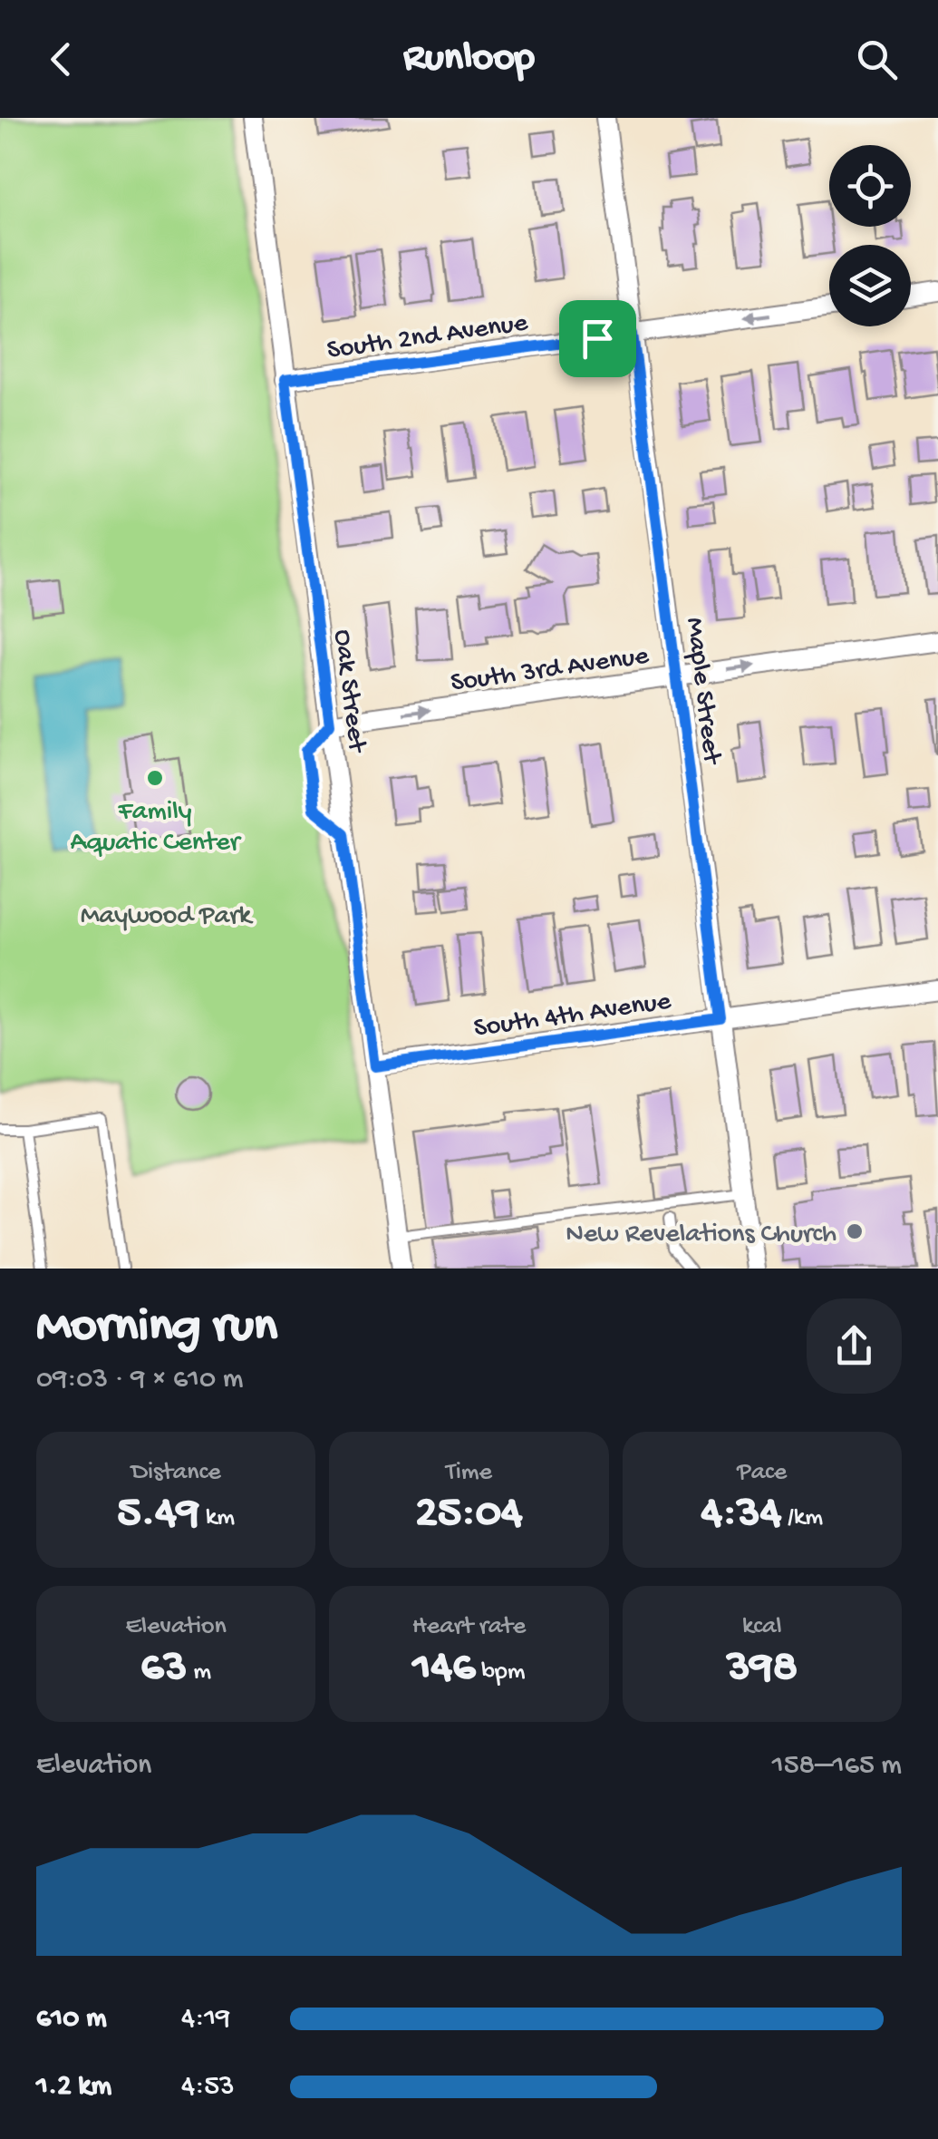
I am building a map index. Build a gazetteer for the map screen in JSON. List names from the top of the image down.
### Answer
{
  "streets": {
    "street": [
      "South 2nd Avenue",
      "South 3rd Avenue",
      "Oak Street",
      "Maple Street",
      "South 4th Avenue"
    ]
  },
  "crossings": [
    ["South 2nd Avenue", "Oak Street"],
    ["South 2nd Avenue", "Maple Street"],
    ["South 3rd Avenue", "Oak Street"],
    ["South 3rd Avenue", "Maple Street"],
    ["Oak Street", "South 4th Avenue"],
    ["Maple Street", "South 4th Avenue"]
  ],
  "one_way": ["South 2nd Avenue", "South 3rd Avenue"],
  "parks": ["Maywood Park"],
  "places": ["Family Aquatic Center", "New Revelations Church"],
  "page": {
    "header": "Runloop",
    "heading": ["Morning run", "09:03 · 9 × 610 m"],
    "stats": [
      ["Distance", "5.49 km"],
      ["Time", "25:04"],
      ["Pace", "4:34 /km"],
      ["Elevation", "63 m"],
      ["Heart rate", "146 bpm"],
      ["kcal", "398"]
    ],
    "chart": ["Elevation", "158–165 m"],
    "list": [
      {
        "name": "610 m",
        "note": "4:19"
      },
      {
        "name": "1.2 km",
        "note": "4:53"
      }
    ]
  }
}
